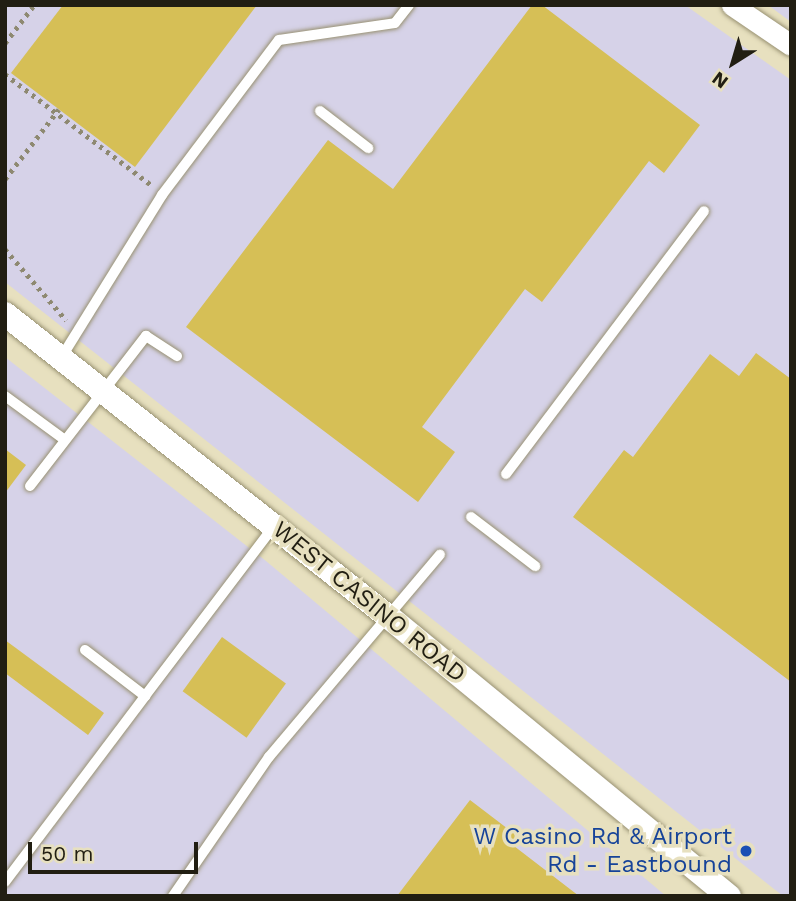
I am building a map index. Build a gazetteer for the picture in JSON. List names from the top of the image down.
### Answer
{
  "streets": {
    "street": ["WEST CASINO ROAD"]
  },
  "places": ["W Casino Rd & Airport Rd - Eastbound"],
  "scale_bar": "50 m",
  "north": "bottom left"
}
